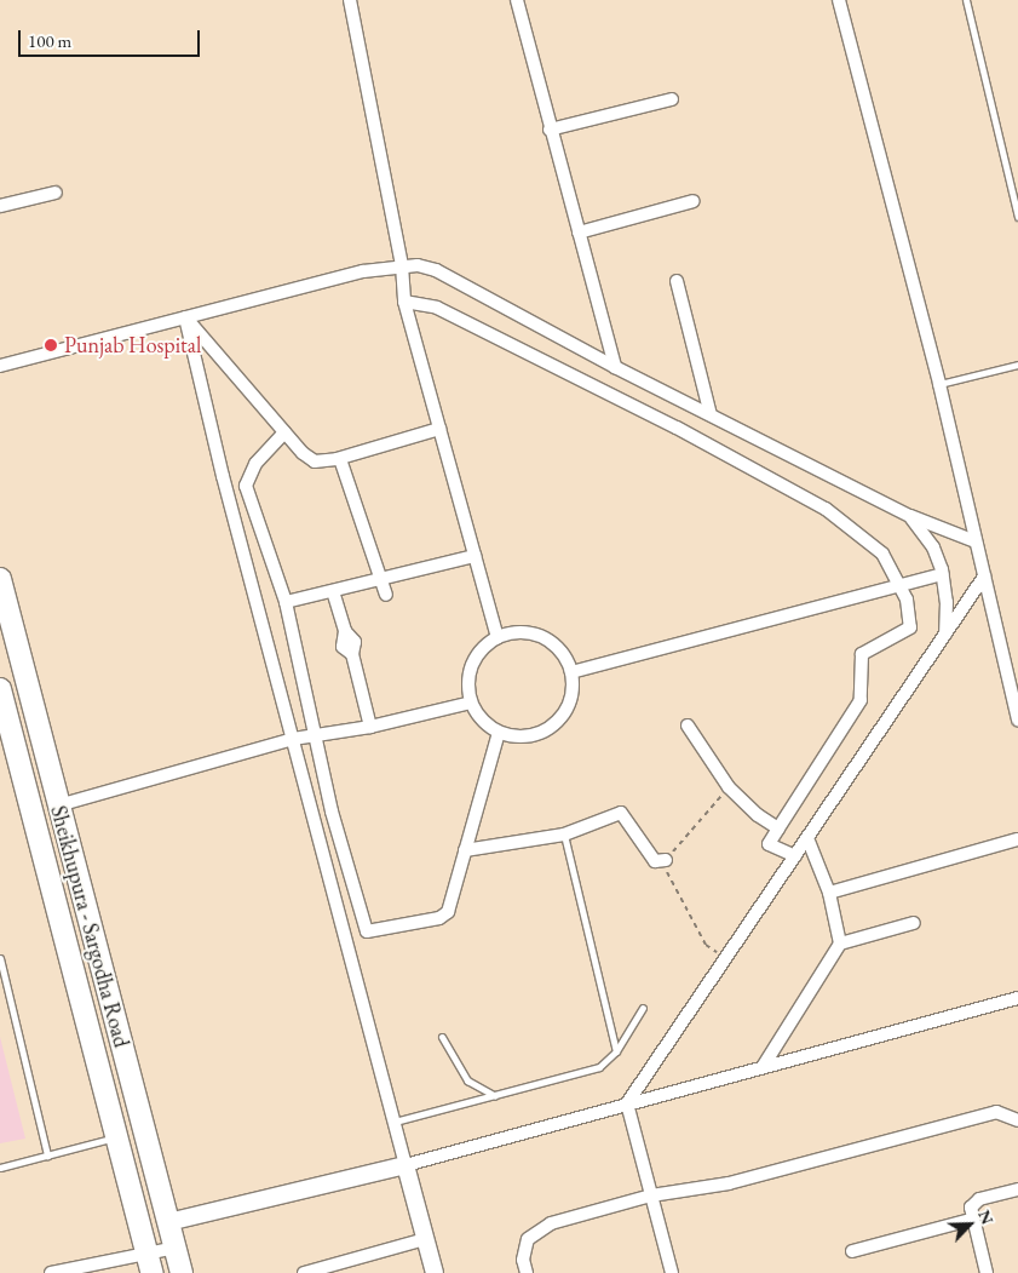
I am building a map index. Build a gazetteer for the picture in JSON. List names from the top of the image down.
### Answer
{
  "streets": {
    "highway": ["Sheikhupura - Sargodha Road"]
  },
  "places": ["Punjab Hospital"],
  "scale_bar": "100 m",
  "north": "top right"
}
